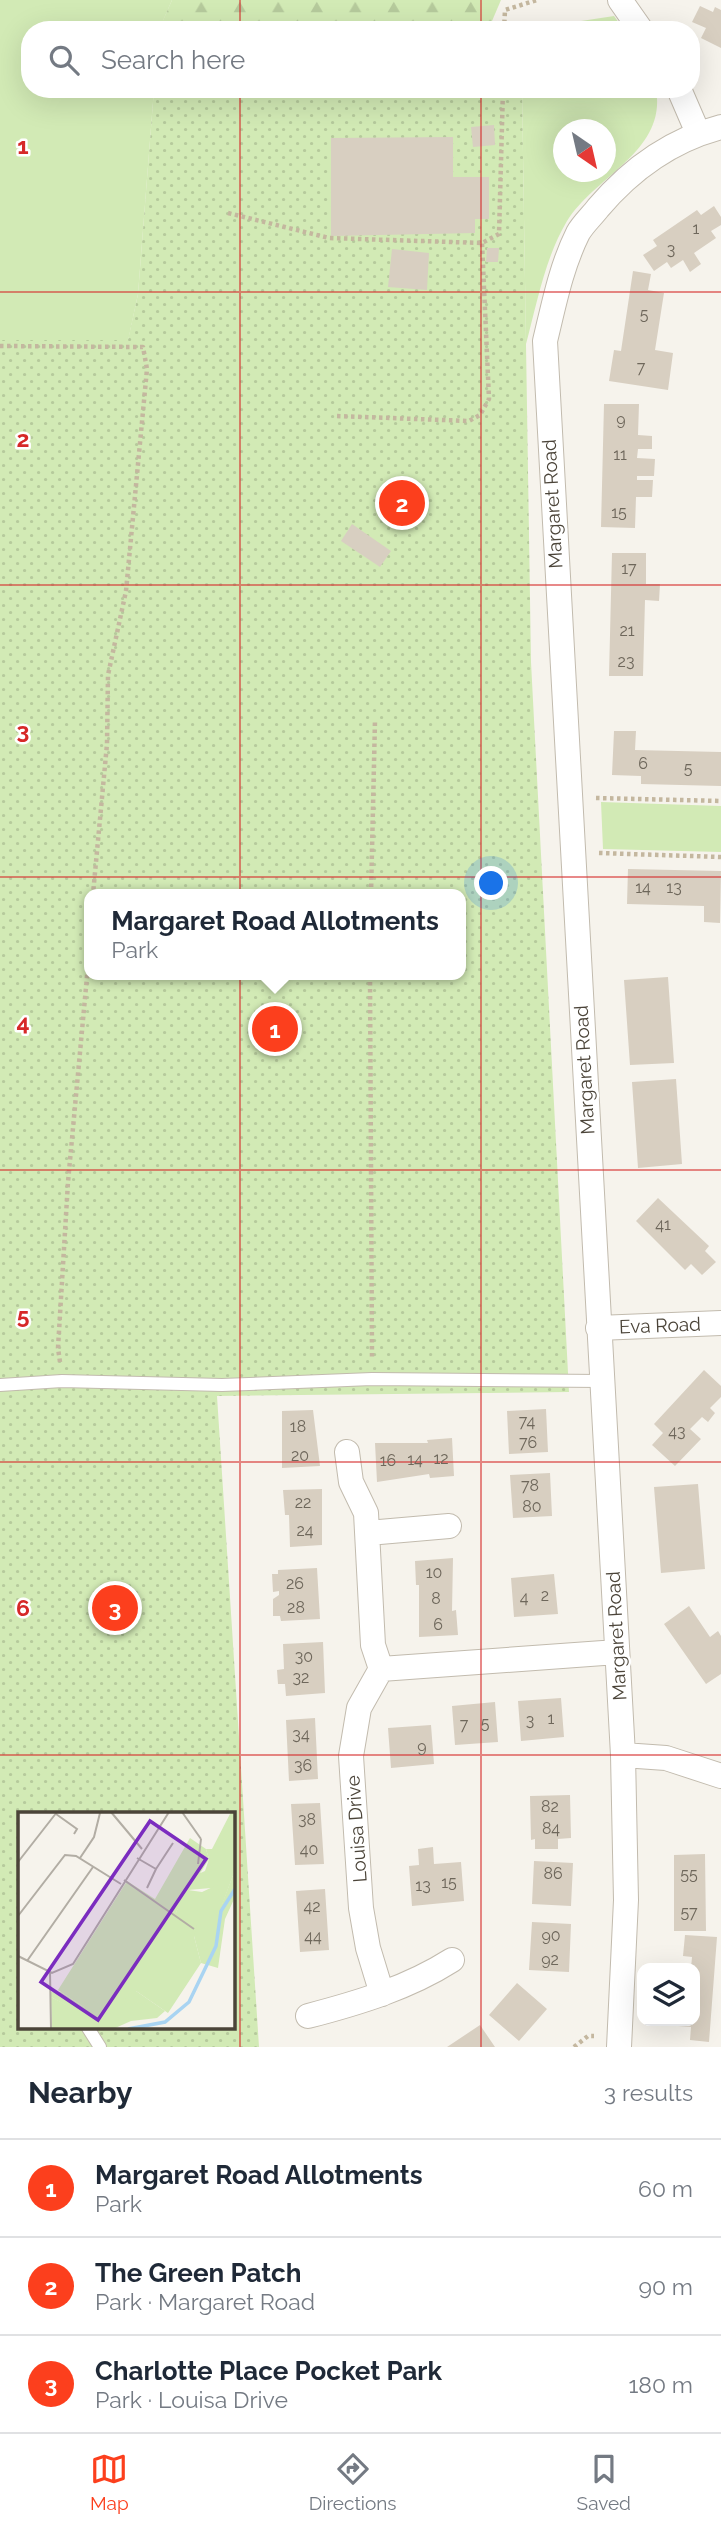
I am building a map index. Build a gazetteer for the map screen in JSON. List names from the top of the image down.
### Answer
{
  "streets": {
    "street": ["Margaret Road", "Eva Road", "Louisa Drive"]
  },
  "crossings": [
    ["Margaret Road", "Eva Road"]
  ],
  "house_numbers": [
    "1",
    "3",
    "5",
    "7",
    "9",
    "11",
    "15",
    "17",
    "21",
    "23",
    "6",
    "5",
    "14",
    "13",
    "41",
    "74",
    "18",
    "43",
    "76",
    "20",
    "12",
    "14",
    "16",
    "78",
    "22",
    "80",
    "24",
    "10",
    "26",
    "2",
    "4",
    "8",
    "28",
    "6",
    "30",
    "32",
    "1",
    "3",
    "5",
    "7",
    "34",
    "9",
    "36",
    "82",
    "38",
    "84",
    "40",
    "86",
    "55",
    "15",
    "13",
    "42",
    "57",
    "90",
    "44",
    "92"
  ],
  "north": "bottom right",
  "page": {
    "search": "Search here",
    "pins": ["2", "1", "3"],
    "popup": ["Margaret Road Allotments", "Park"],
    "heading": ["Nearby", "3 results"],
    "list": [
      {
        "mark": "1",
        "name": "Margaret Road Allotments",
        "note": "Park",
        "value": "60 m"
      },
      {
        "mark": "2",
        "name": "The Green Patch",
        "note": "Park · Margaret Road",
        "value": "90 m"
      },
      {
        "mark": "3",
        "name": "Charlotte Place Pocket Park",
        "note": "Park · Louisa Drive",
        "value": "180 m"
      }
    ],
    "nav": ["Map", "Directions", "Saved"]
  },
  "grid": {
    "rows": [
      "1",
      "2",
      "3",
      "4",
      "5",
      "6"
    ]
  }
}
